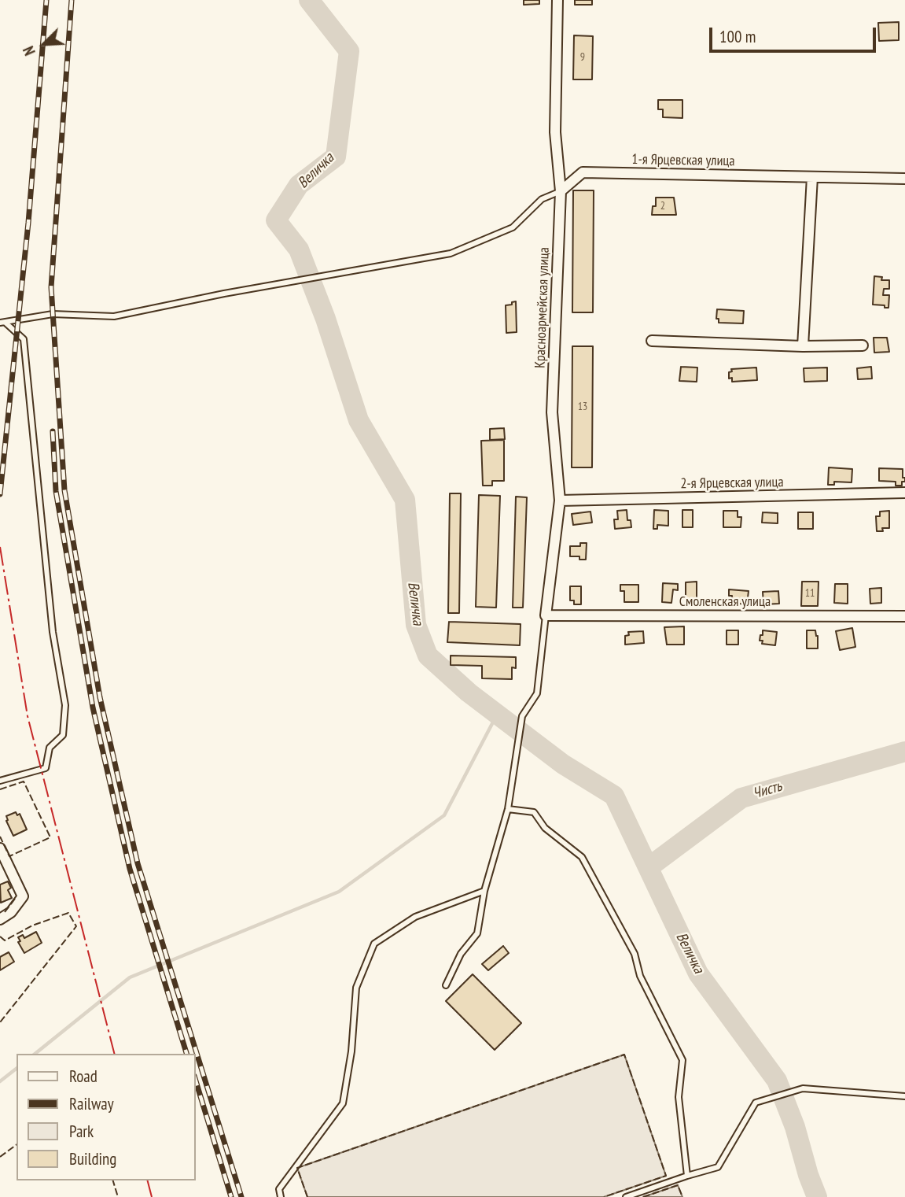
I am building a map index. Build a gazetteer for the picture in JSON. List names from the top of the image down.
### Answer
{
  "streets": {
    "street": [
      "1-я Ярцевская улица",
      "Красноармейская улица",
      "2-я Ярцевская улица",
      "Смоленская улица"
    ]
  },
  "crossings": [
    ["1-я Ярцевская улица", "Красноармейская улица"],
    ["Красноармейская улица", "2-я Ярцевская улица"],
    ["Красноармейская улица", "Смоленская улица"]
  ],
  "water": ["Величка", "Чисть"],
  "house_numbers": [
    "9",
    "2",
    "13",
    "11"
  ],
  "legend": [
    "Road",
    "Railway",
    "Park",
    "Building"
  ],
  "scale_bar": "100 m",
  "north": "bottom left"
}
